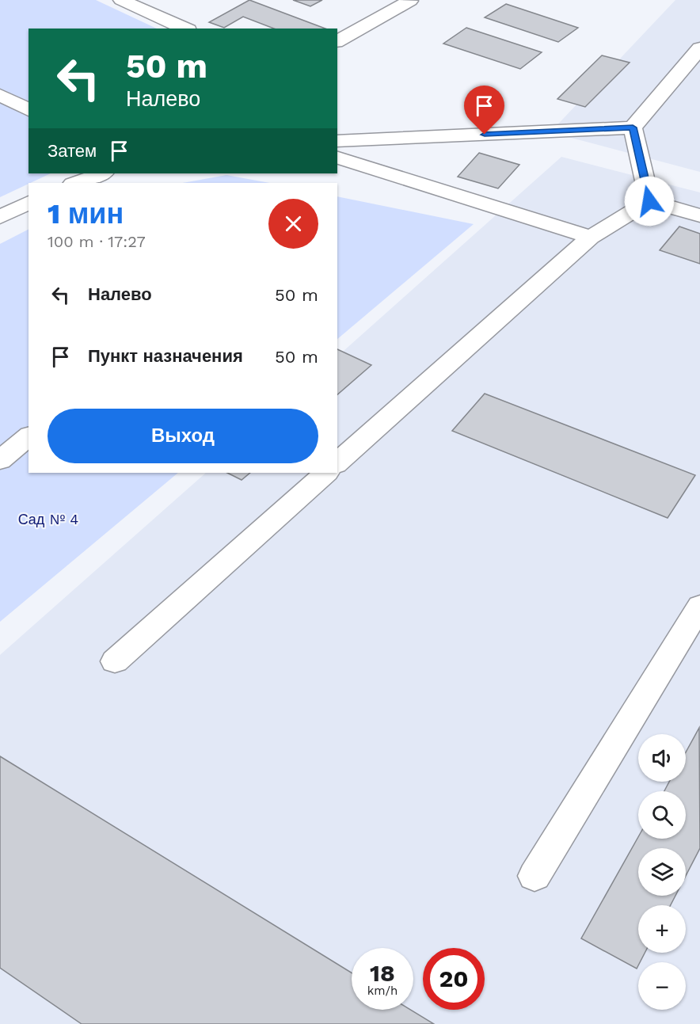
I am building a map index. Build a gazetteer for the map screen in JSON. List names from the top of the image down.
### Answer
{
  "parks": ["Сад № 4"],
  "page": {
    "turn": ["50 m", "Налево"],
    "then": "Затем",
    "heading": ["1 мин", "100 m · 17:27"],
    "list": [
      {
        "name": "Налево",
        "value": "50 m"
      },
      {
        "name": "Пункт назначения",
        "value": "50 m"
      }
    ],
    "buttons": "Выход",
    "map_buttons": ["+", "−"],
    "speed": "18 km/h",
    "limit": "20"
  }
}
